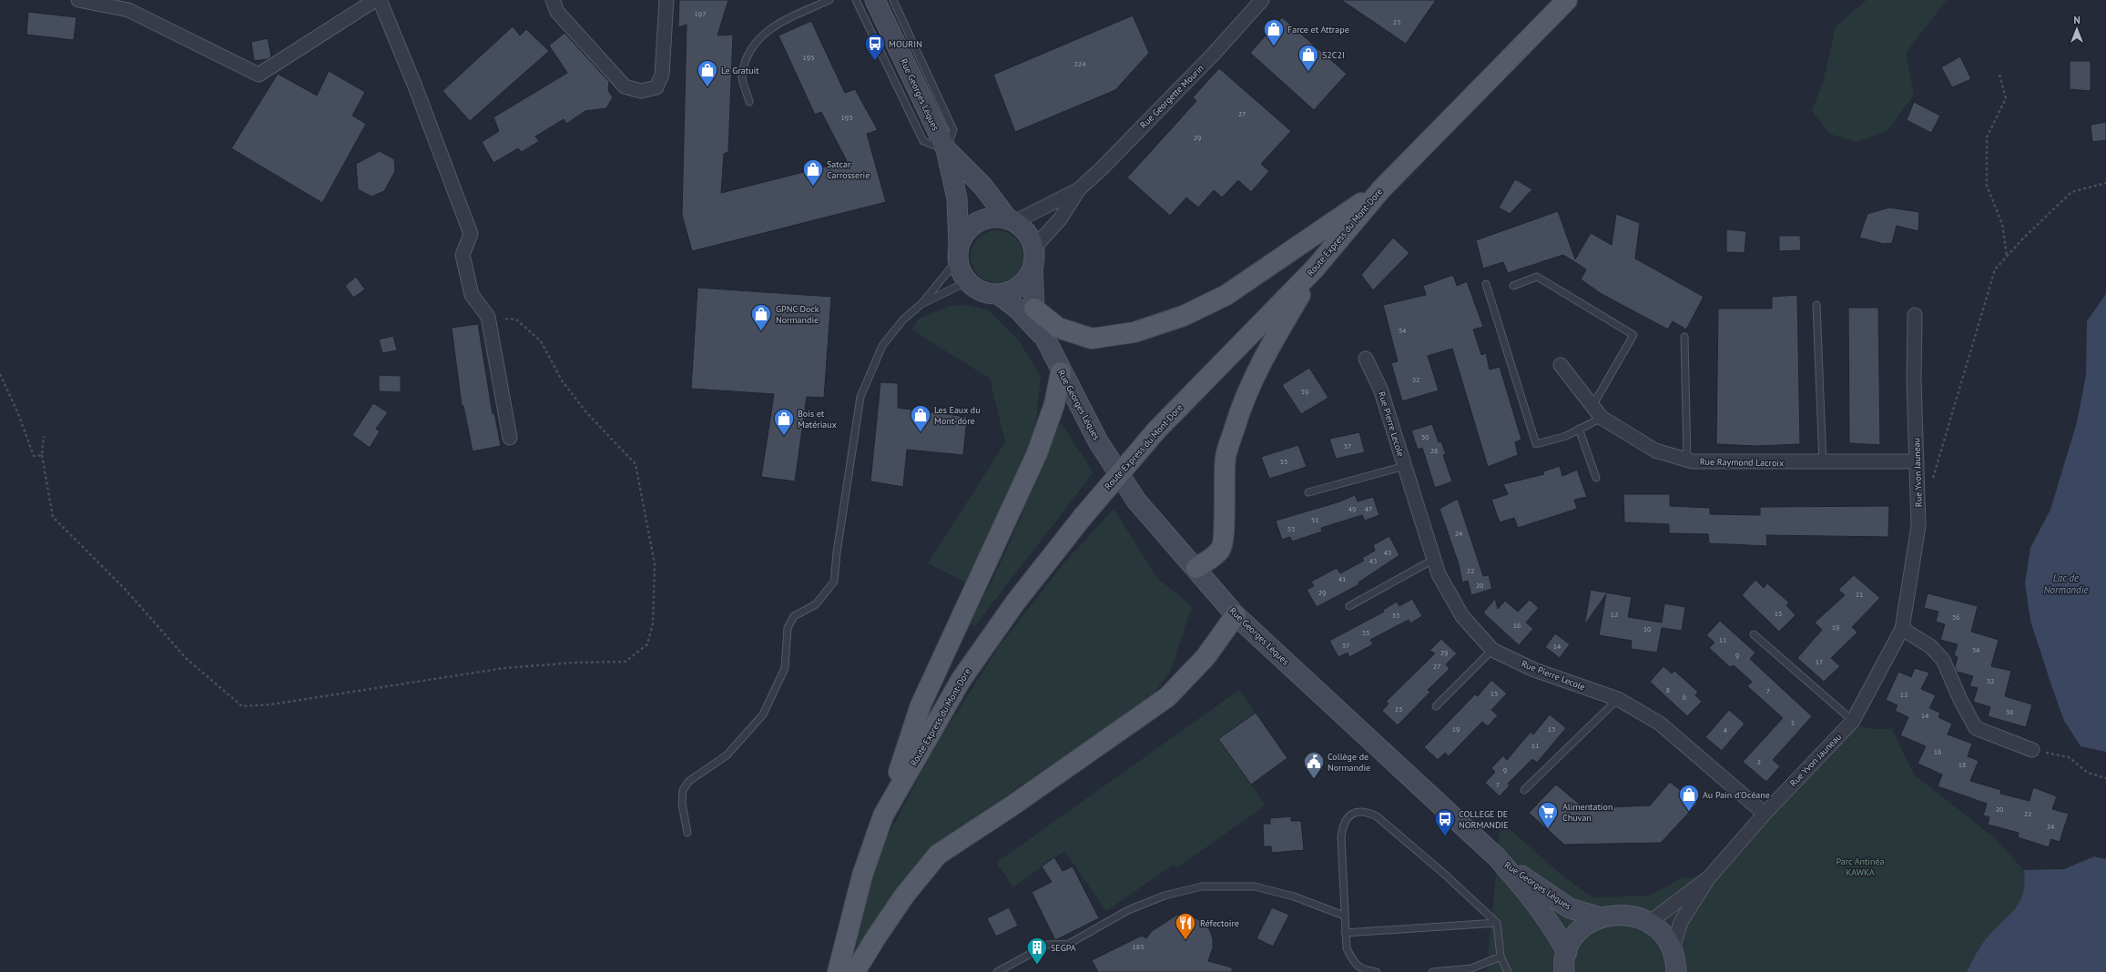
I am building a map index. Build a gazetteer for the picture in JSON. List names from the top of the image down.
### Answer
{
  "streets": {
    "main road": ["Rue Georges Lèques", "Route Express du Mont-Dore"],
    "street": [
      "Rue Georgette Mourin",
      "Rue Pierre Lecole",
      "Rue Raymond Lacroix",
      "Rue Yvon Jauneau"
    ]
  },
  "crossings": [
    ["Rue Georges Lèques", "Rue Georgette Mourin"],
    ["Rue Pierre Lecole", "Rue Yvon Jauneau"],
    ["Rue Raymond Lacroix", "Rue Yvon Jauneau"]
  ],
  "water": ["Lac de Normandie"],
  "parks": ["Parc Antinéa KAWKA"],
  "places": {
    "shop": [
      "Farce et Attrape",
      "S2C2I",
      "Le Gratuit",
      "Satcar Carrosserie",
      "GPNC Dock Normandie",
      "Les Eaux du Mont-dore",
      "Bois et Matériaux",
      "Au Pain d'Océane"
    ],
    "bus stop": ["MOURIN", "COLLEGE DE NORMANDIE"],
    "public building": ["Collège de Normandie"],
    "supermarket": ["Alimentation Chuvan"],
    "restaurant": ["Réfectoire"],
    "building": ["SEGPA"]
  },
  "house_numbers": [
    "197",
    "23",
    "195",
    "224",
    "27",
    "193",
    "29",
    "34",
    "32",
    "59",
    "30",
    "57",
    "28",
    "55",
    "49",
    "47",
    "51",
    "53",
    "24",
    "45",
    "43",
    "22",
    "41",
    "20",
    "29",
    "21",
    "15",
    "12",
    "33",
    "36",
    "16",
    "19",
    "10",
    "35",
    "11",
    "37",
    "14",
    "34",
    "29",
    "9",
    "17",
    "27",
    "32",
    "8",
    "7",
    "15",
    "12",
    "6",
    "23",
    "30",
    "14",
    "5",
    "19",
    "13",
    "4",
    "11",
    "16",
    "2",
    "18",
    "9",
    "7",
    "20",
    "22",
    "24",
    "185"
  ],
  "north": "top"
}
